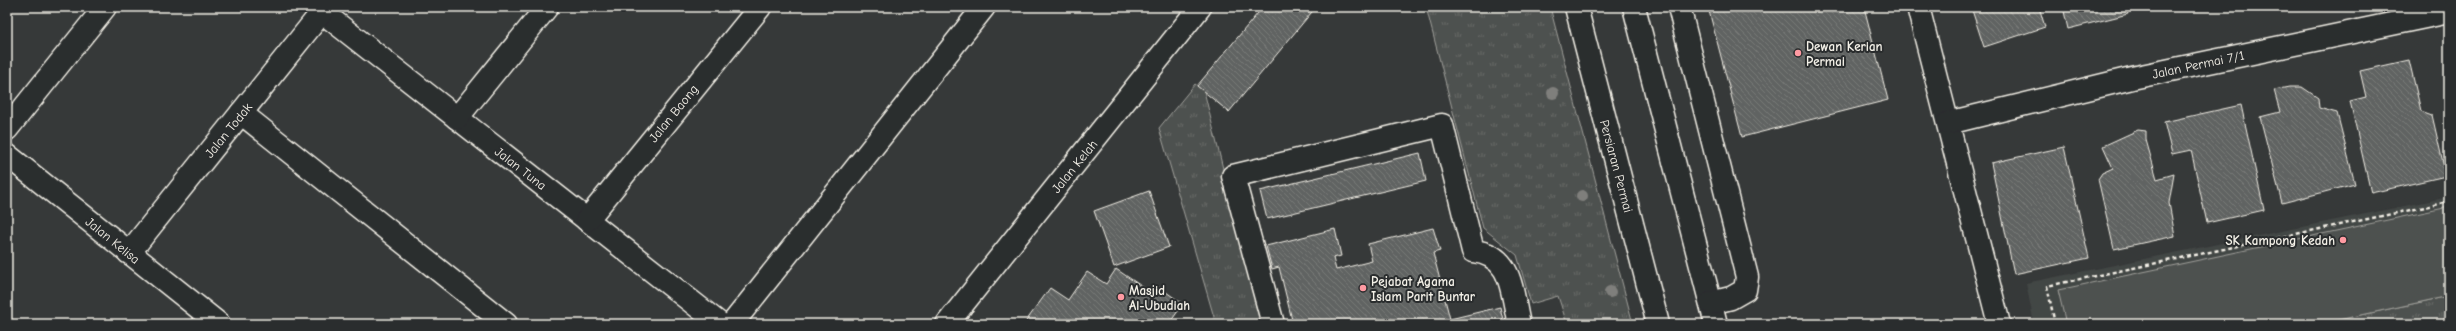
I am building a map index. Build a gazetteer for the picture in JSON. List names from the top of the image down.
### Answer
{
  "streets": {
    "street": [
      "Jalan Permai 7/1",
      "Jalan Baong",
      "Jalan Todak",
      "Jalan Kelah",
      "Persiaran Permai",
      "Jalan Tuna",
      "Jalan Kelisa"
    ]
  },
  "crossings": [
    ["Jalan Baong", "Jalan Tuna"],
    ["Jalan Todak", "Jalan Tuna"],
    ["Jalan Todak", "Jalan Kelisa"]
  ],
  "places": [
    "Dewan Kerian Permai",
    "SK Kampong Kedah",
    "Pejabat Agama Islam Parit Buntar",
    "Masjid Al-Ubudiah"
  ]
}
